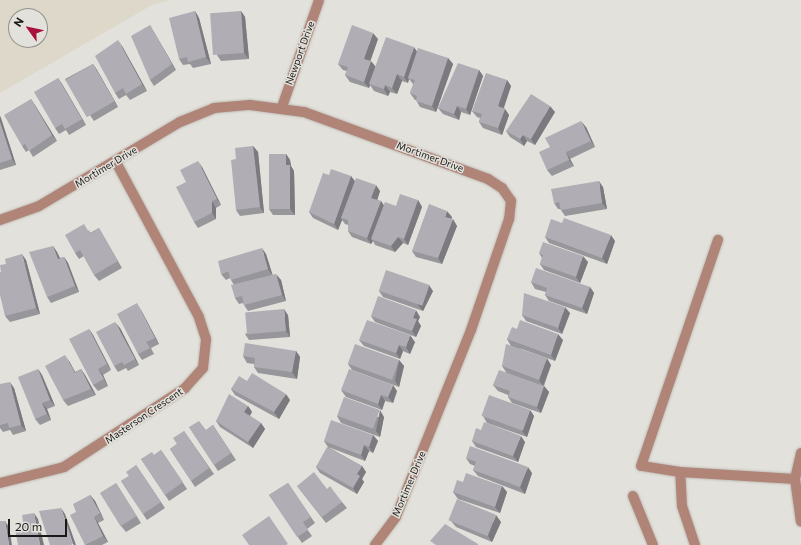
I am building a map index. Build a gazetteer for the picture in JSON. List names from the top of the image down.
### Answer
{
  "streets": {
    "street": ["Newport Drive", "Mortimer Drive", "Masterson Crescent"]
  },
  "crossings": [
    ["Newport Drive", "Mortimer Drive"],
    ["Mortimer Drive", "Masterson Crescent"]
  ],
  "scale_bar": "20 m",
  "north": "top left"
}
